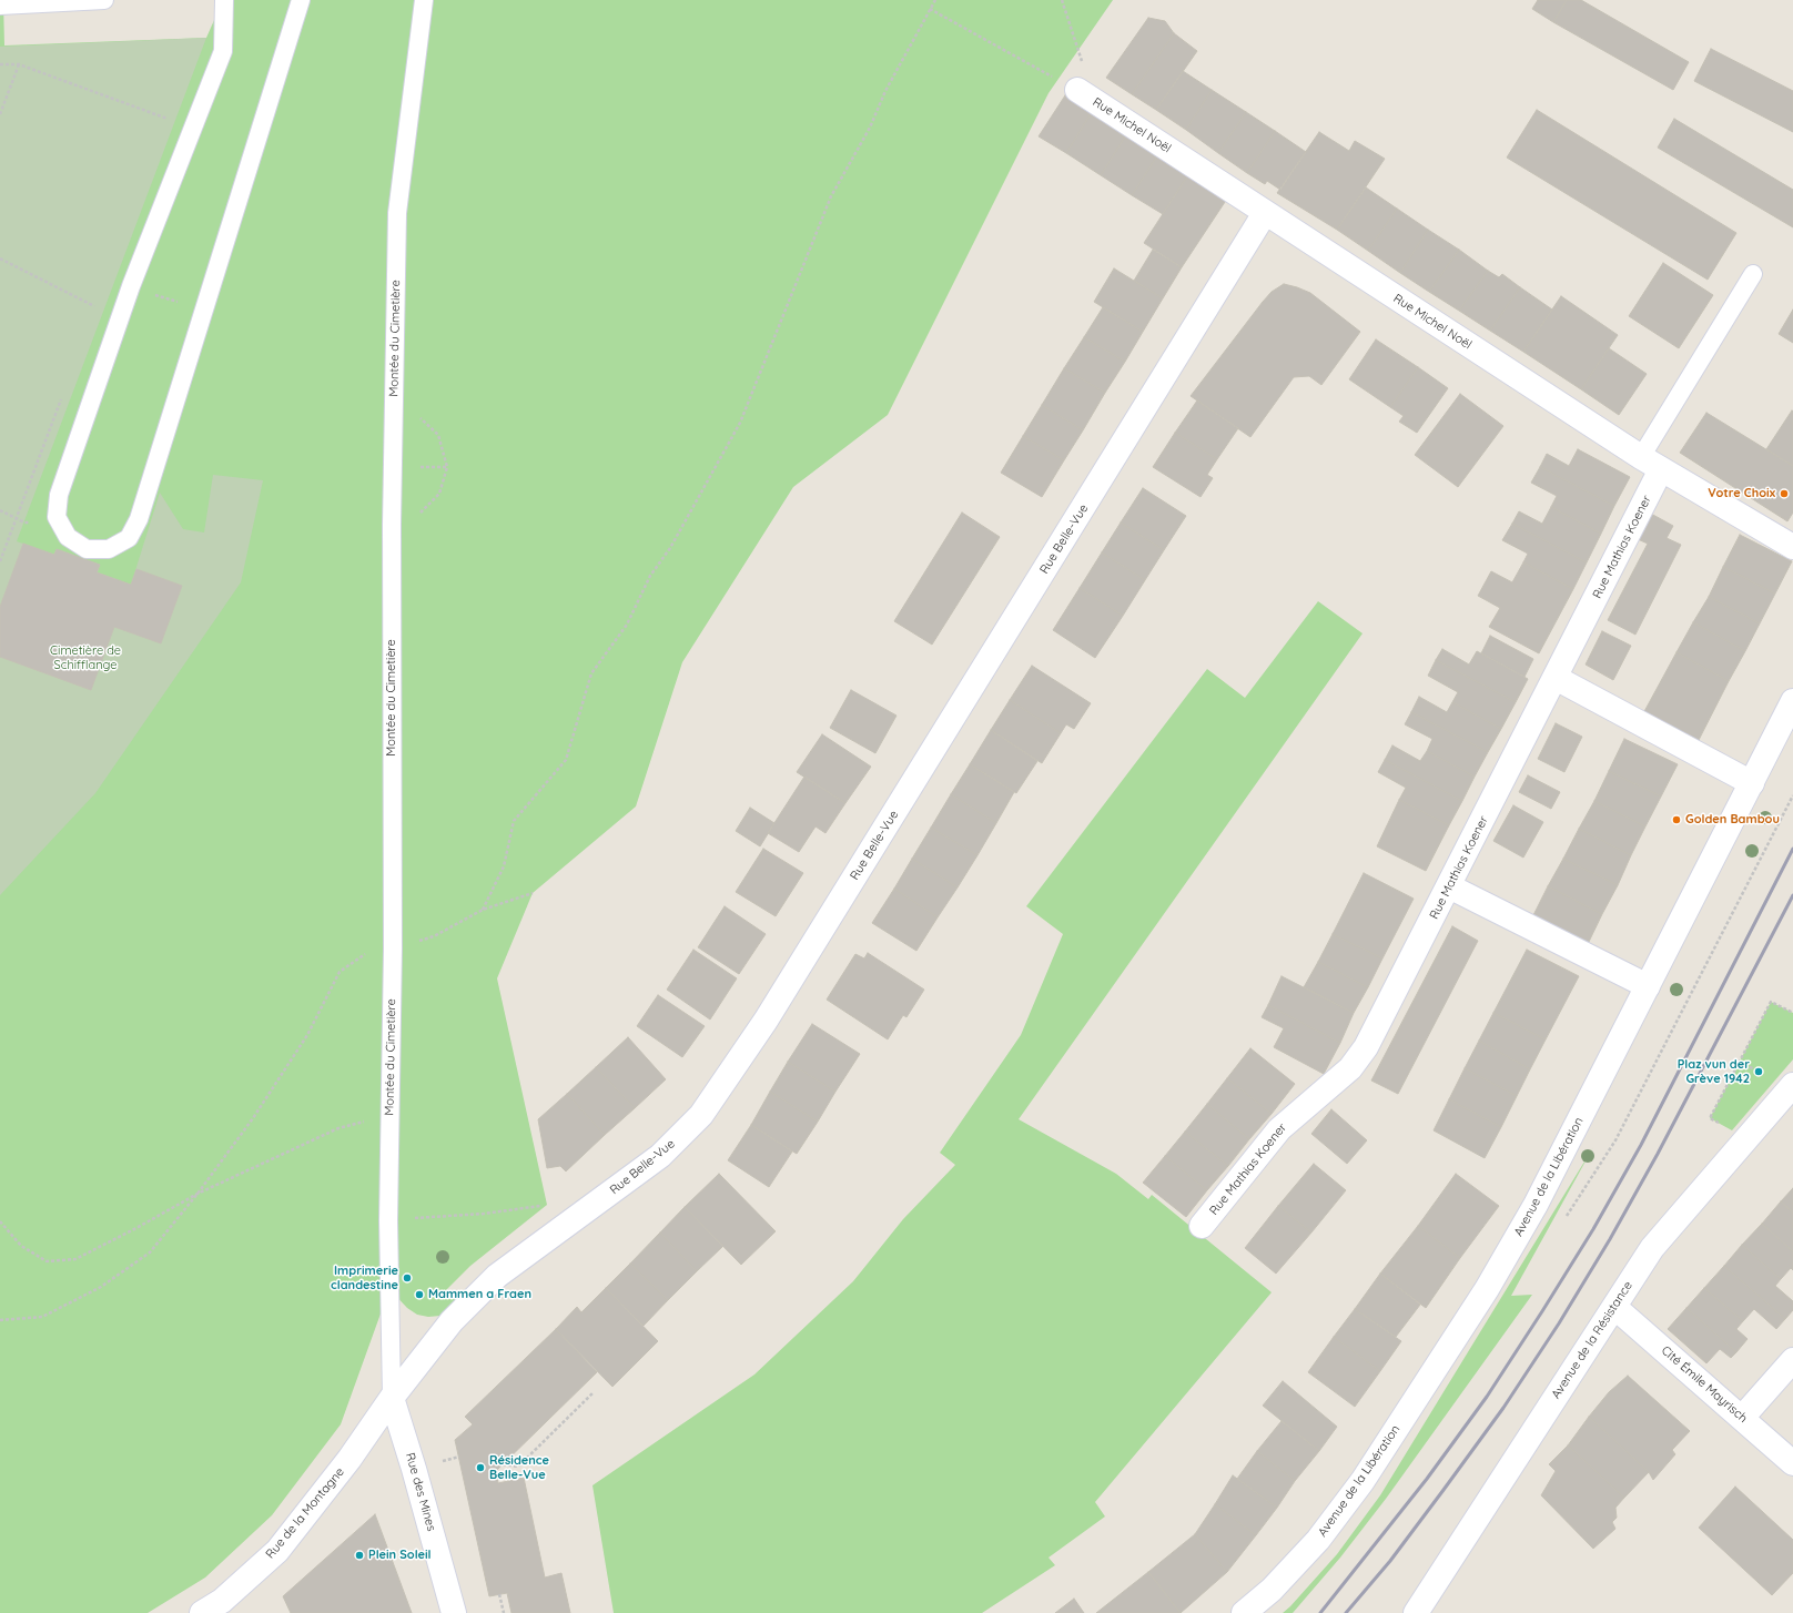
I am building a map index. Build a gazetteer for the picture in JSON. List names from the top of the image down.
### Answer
{
  "streets": {
    "street": [
      "Rue Michel Noël",
      "Rue Belle-Vue",
      "Rue Mathias Koener",
      "Avenue de la Libération",
      "Avenue de la Résistance",
      "Cité Émile Mayrisch",
      "Rue des Mines",
      "Rue de la Montagne"
    ],
    "lane": ["Montée du Cimetière"]
  },
  "crossings": [
    ["Rue Michel Noël", "Rue Belle-Vue"],
    ["Rue Michel Noël", "Rue Mathias Koener"],
    ["Montée du Cimetière", "Rue Belle-Vue"],
    ["Montée du Cimetière", "Rue des Mines"],
    ["Montée du Cimetière", "Rue de la Montagne"],
    ["Rue Belle-Vue", "Rue des Mines"],
    ["Rue Belle-Vue", "Rue de la Montagne"],
    ["Avenue de la Résistance", "Cité Émile Mayrisch"],
    ["Rue des Mines", "Rue de la Montagne"]
  ],
  "parks": ["Cimetière de Schifflange"],
  "places": [
    "Votre Choix",
    "Golden Bambou",
    "Plaz vun der Grève 1942",
    "Imprimerie clandestine",
    "Mammen a Fraen",
    "Résidence Belle-Vue",
    "Plein Soleil"
  ]
}
